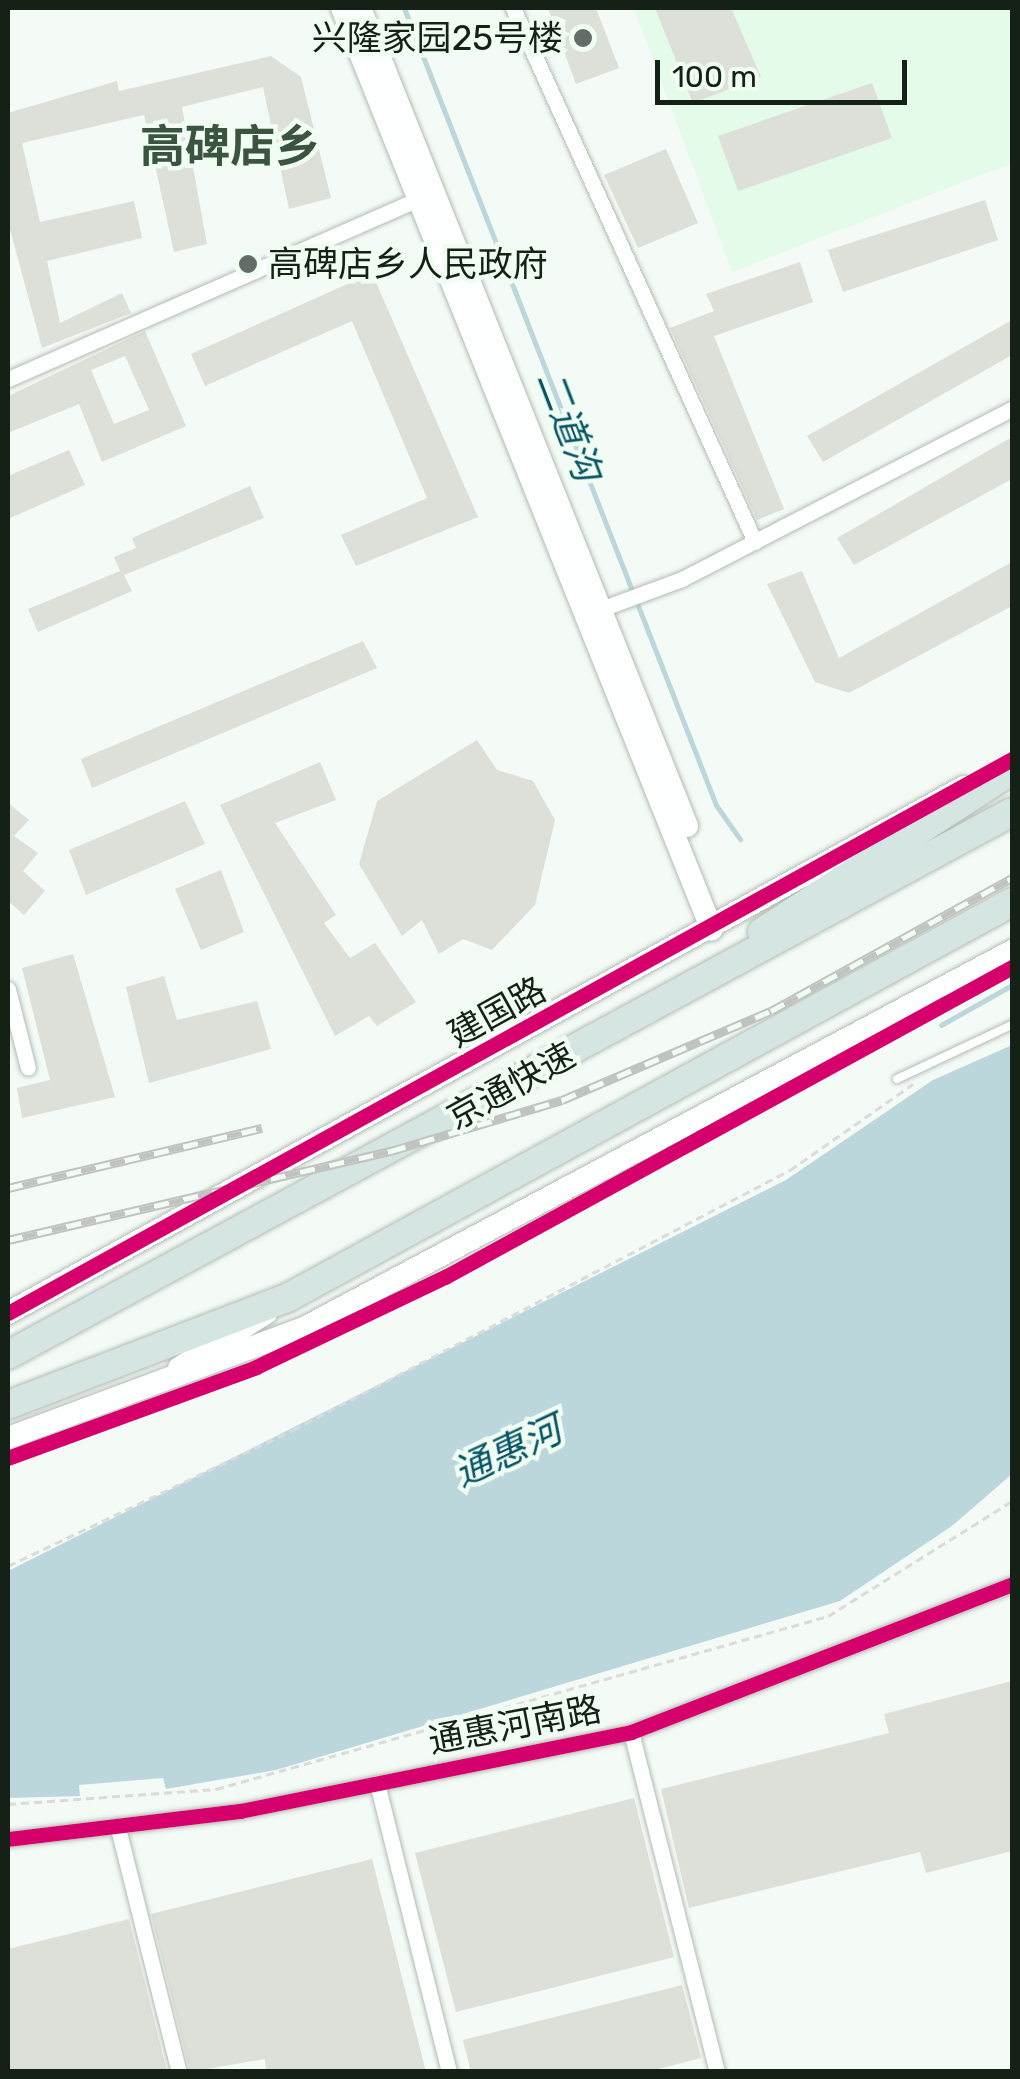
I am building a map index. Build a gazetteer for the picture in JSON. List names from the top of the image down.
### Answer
{
  "streets": {
    "highway": ["京通快速"],
    "main road": ["建国路"],
    "street": ["通惠河南路"]
  },
  "districts": ["高碑店乡"],
  "water": ["二道沟", "通惠河"],
  "places": ["兴隆家园25号楼", "高碑店乡人民政府"],
  "scale_bar": "100 m"
}
